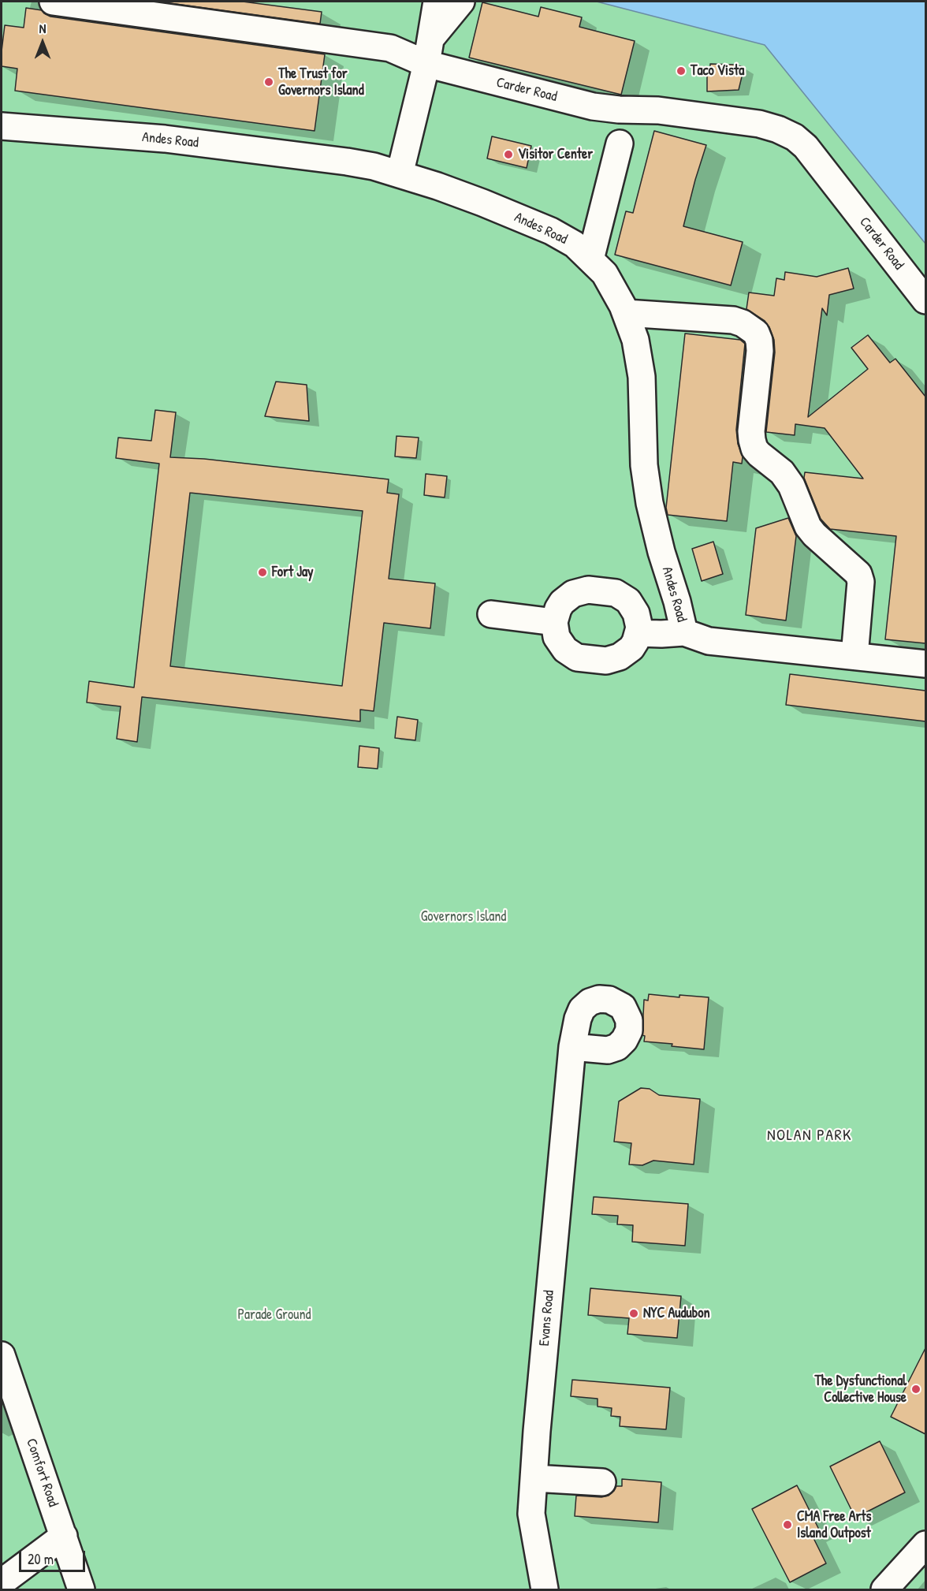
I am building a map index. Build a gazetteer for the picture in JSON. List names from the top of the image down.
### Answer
{
  "streets": {
    "street": [
      "Carder Road",
      "Andes Road",
      "Evans Road",
      "Comfort Road"
    ]
  },
  "districts": ["NOLAN PARK"],
  "parks": ["Governors Island", "Parade Ground"],
  "places": [
    "Taco Vista",
    "The Trust for Governors Island",
    "Visitor Center",
    "Fort Jay",
    "NYC Audubon",
    "The Dysfunctional Collective House",
    "CMA Free Arts Island Outpost"
  ],
  "scale_bar": "20 m",
  "north": "top"
}
